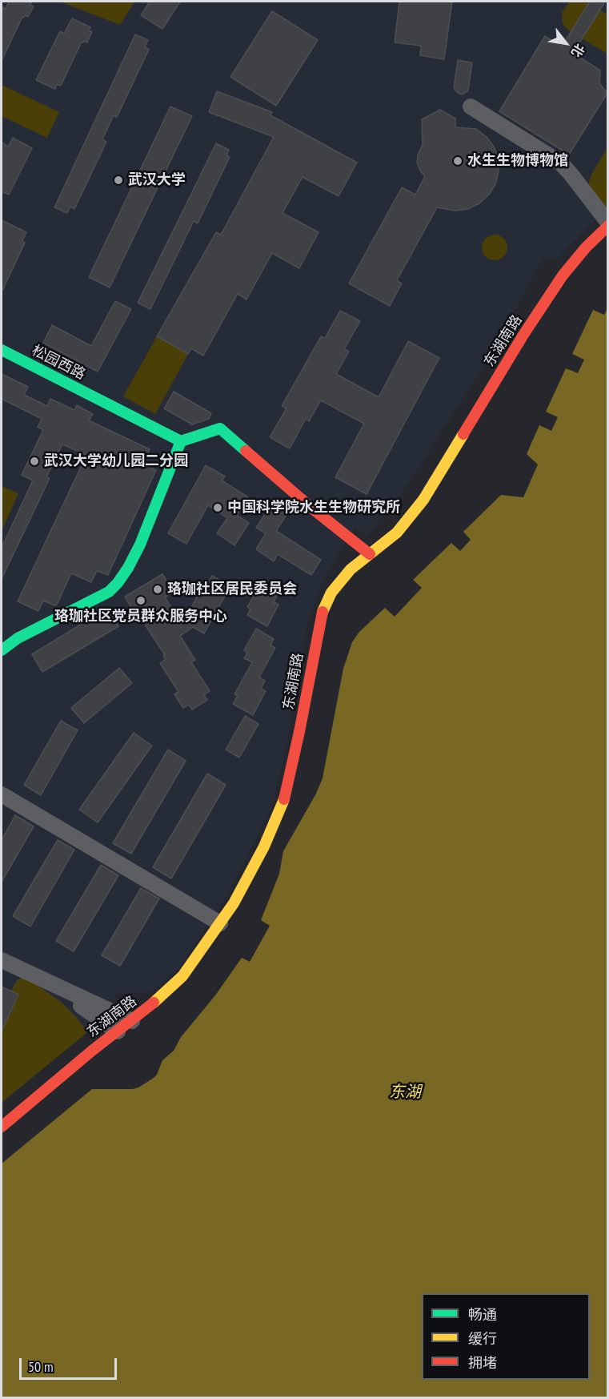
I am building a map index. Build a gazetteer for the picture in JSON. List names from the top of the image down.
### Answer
{
  "streets": {
    "street": ["东湖南路", "松园西路"]
  },
  "water": ["东湖"],
  "places": [
    "水生生物博物馆",
    "武汉大学",
    "武汉大学幼儿园二分园",
    "中国科学院水生生物研究所",
    "珞珈社区居民委员会",
    "珞珈社区党员群众服务中心"
  ],
  "legend": ["畅通", "缓行", "拥堵"],
  "scale_bar": "50 m",
  "north": "bottom right"
}
